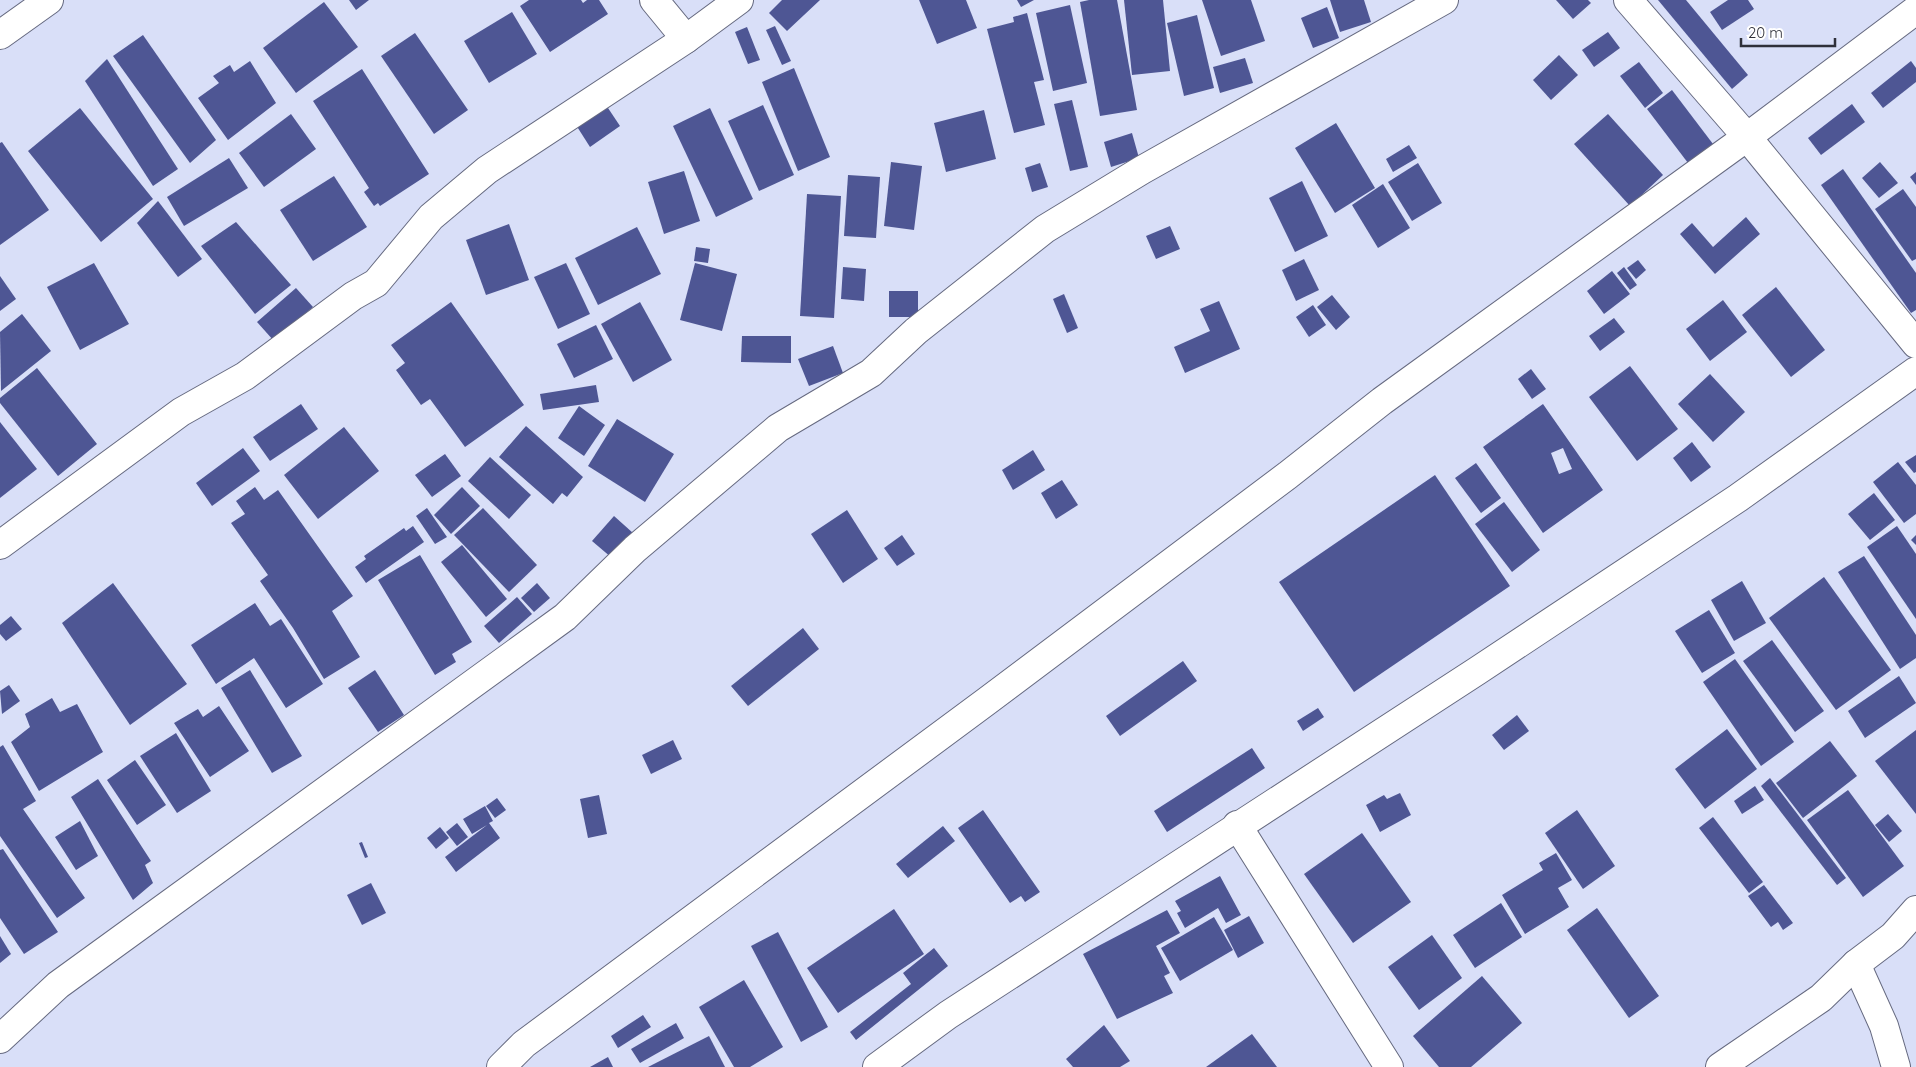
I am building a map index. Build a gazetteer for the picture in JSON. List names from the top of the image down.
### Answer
{
  "scale_bar": "20 m"
}
